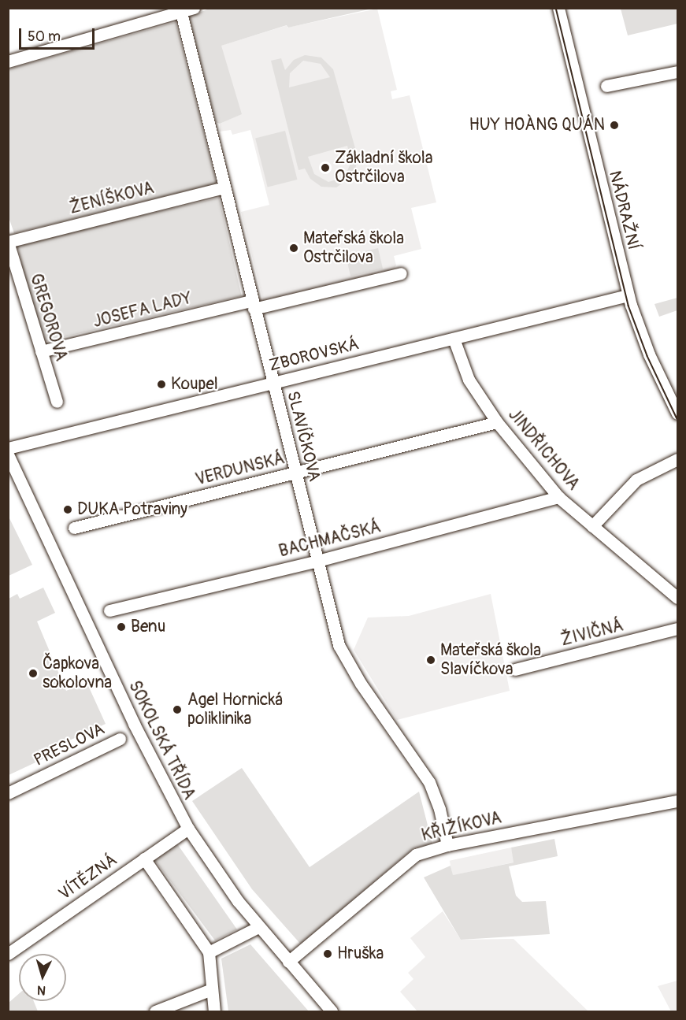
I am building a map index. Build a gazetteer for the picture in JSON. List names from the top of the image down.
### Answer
{
  "streets": {
    "street": [
      "ŽENÍŠKOVA",
      "NÁDRAŽNÍ",
      "JOSEFA LADY",
      "GREGOROVA",
      "ZBOROVSKÁ",
      "SLAVÍČKOVA",
      "JINDŘICHOVA",
      "VERDUNSKÁ",
      "BACHMAČSKÁ",
      "ŽIVIČNÁ",
      "SOKOLSKÁ TŘÍDA",
      "PRESLOVA",
      "KŘIŽÍKOVA",
      "VÍTĚZNÁ"
    ]
  },
  "crossings": [
    ["ŽENÍŠKOVA", "GREGOROVA"],
    ["ŽENÍŠKOVA", "SLAVÍČKOVA"],
    ["NÁDRAŽNÍ", "ZBOROVSKÁ"],
    ["JOSEFA LADY", "GREGOROVA"],
    ["JOSEFA LADY", "SLAVÍČKOVA"],
    ["ZBOROVSKÁ", "SLAVÍČKOVA"],
    ["ZBOROVSKÁ", "JINDŘICHOVA"],
    ["SLAVÍČKOVA", "VERDUNSKÁ"],
    ["SLAVÍČKOVA", "BACHMAČSKÁ"],
    ["SLAVÍČKOVA", "KŘIŽÍKOVA"],
    ["JINDŘICHOVA", "VERDUNSKÁ"],
    ["JINDŘICHOVA", "BACHMAČSKÁ"],
    ["SOKOLSKÁ TŘÍDA", "KŘIŽÍKOVA"],
    ["SOKOLSKÁ TŘÍDA", "VÍTĚZNÁ"]
  ],
  "places": [
    "HUY HOÀNG QUÁN",
    "Základní škola Ostrčilova",
    "Mateřská škola Ostrčilova",
    "Koupel",
    "DUKA Potraviny",
    "Benu",
    "Mateřská škola Slavíčkova",
    "Čapkova sokolovna",
    "Agel Hornická poliklinika",
    "Hruška"
  ],
  "scale_bar": "50 m",
  "north": "bottom"
}
